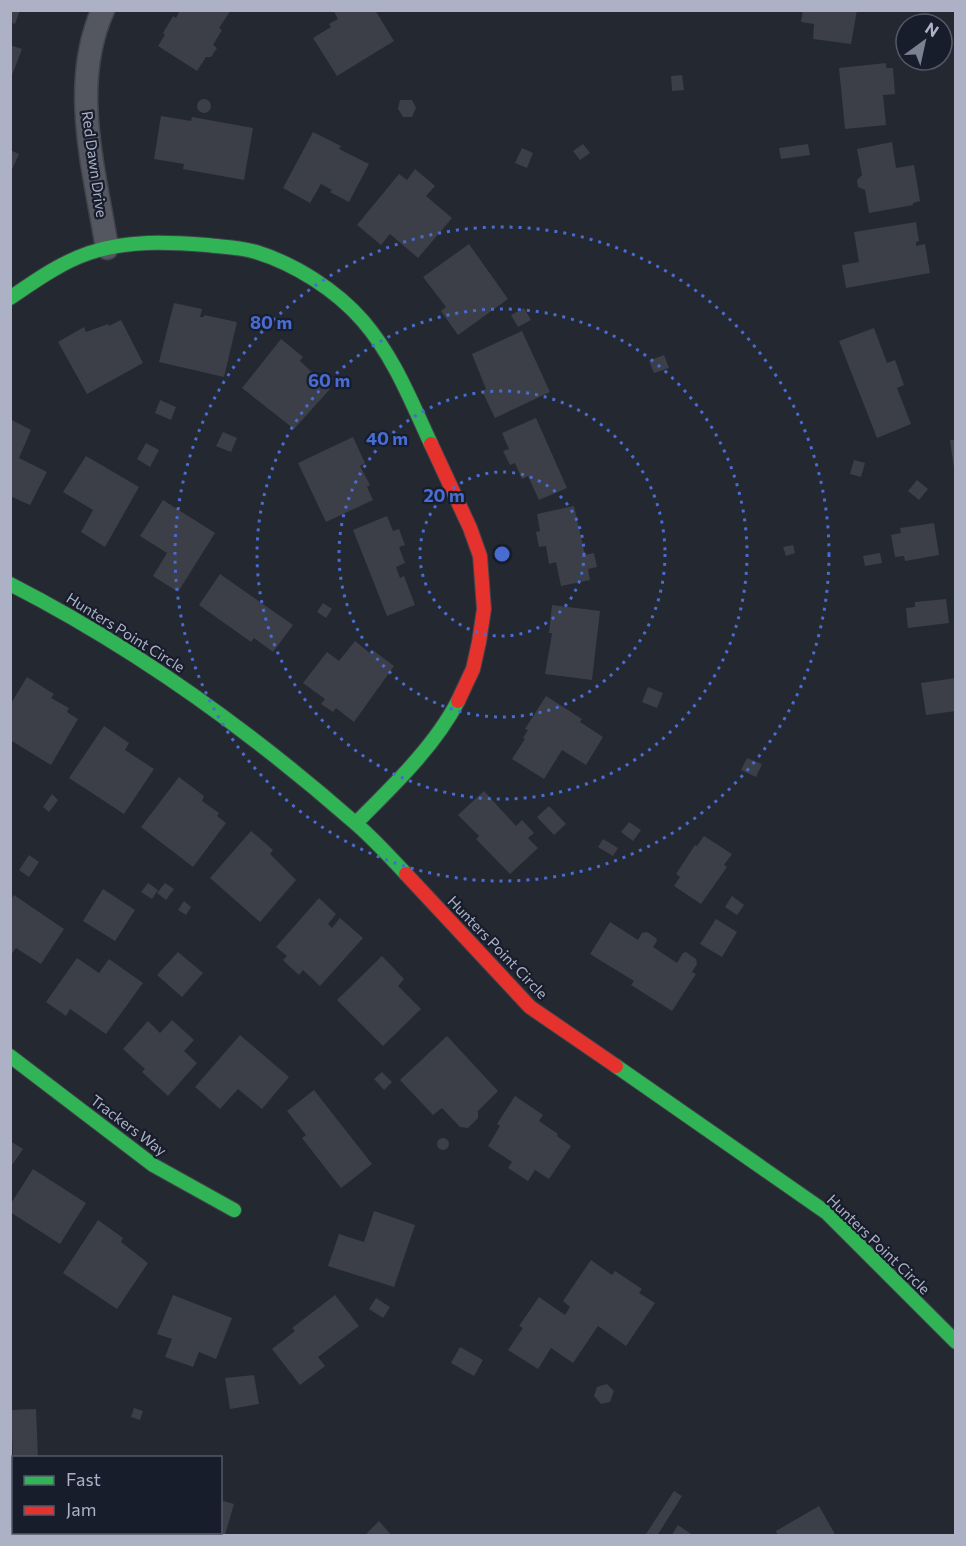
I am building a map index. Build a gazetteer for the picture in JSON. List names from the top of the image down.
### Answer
{
  "streets": {
    "street": ["Red Dawn Drive", "Hunters Point Circle", "Trackers Way"]
  },
  "legend": ["Fast", "Jam"],
  "north": "top right",
  "rings": [
    "80 m",
    "60 m",
    "40 m",
    "20 m"
  ]
}
